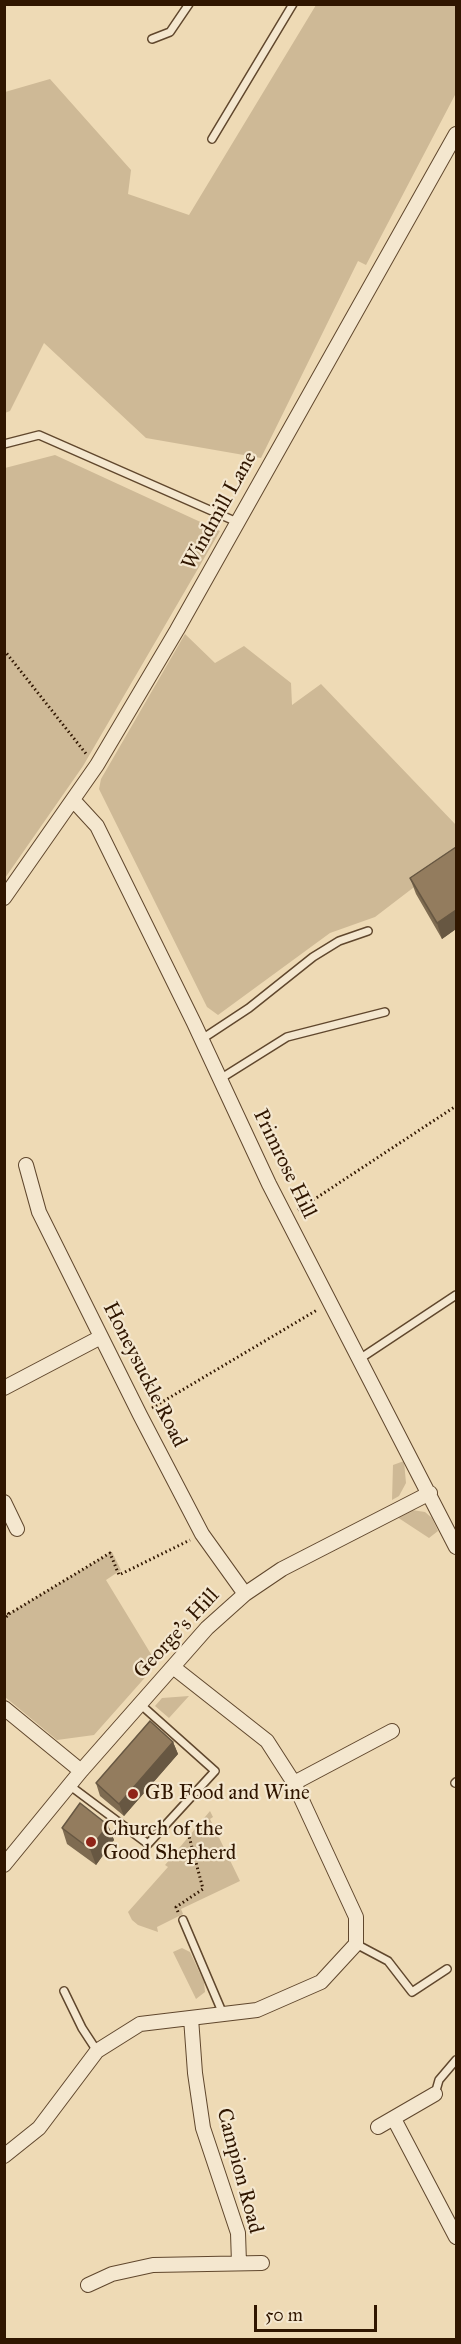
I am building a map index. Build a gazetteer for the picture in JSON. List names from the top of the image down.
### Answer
{
  "streets": {
    "street": [
      "Windmill Lane",
      "Primrose Hill",
      "Honeysuckle Road",
      "George's Hill",
      "Campion Road"
    ]
  },
  "crossings": [
    ["Windmill Lane", "Primrose Hill"],
    ["Primrose Hill", "George's Hill"],
    ["Honeysuckle Road", "George's Hill"]
  ],
  "places": ["GB Food and Wine", "Church of the Good Shepherd"],
  "scale_bar": "50 m"
}
